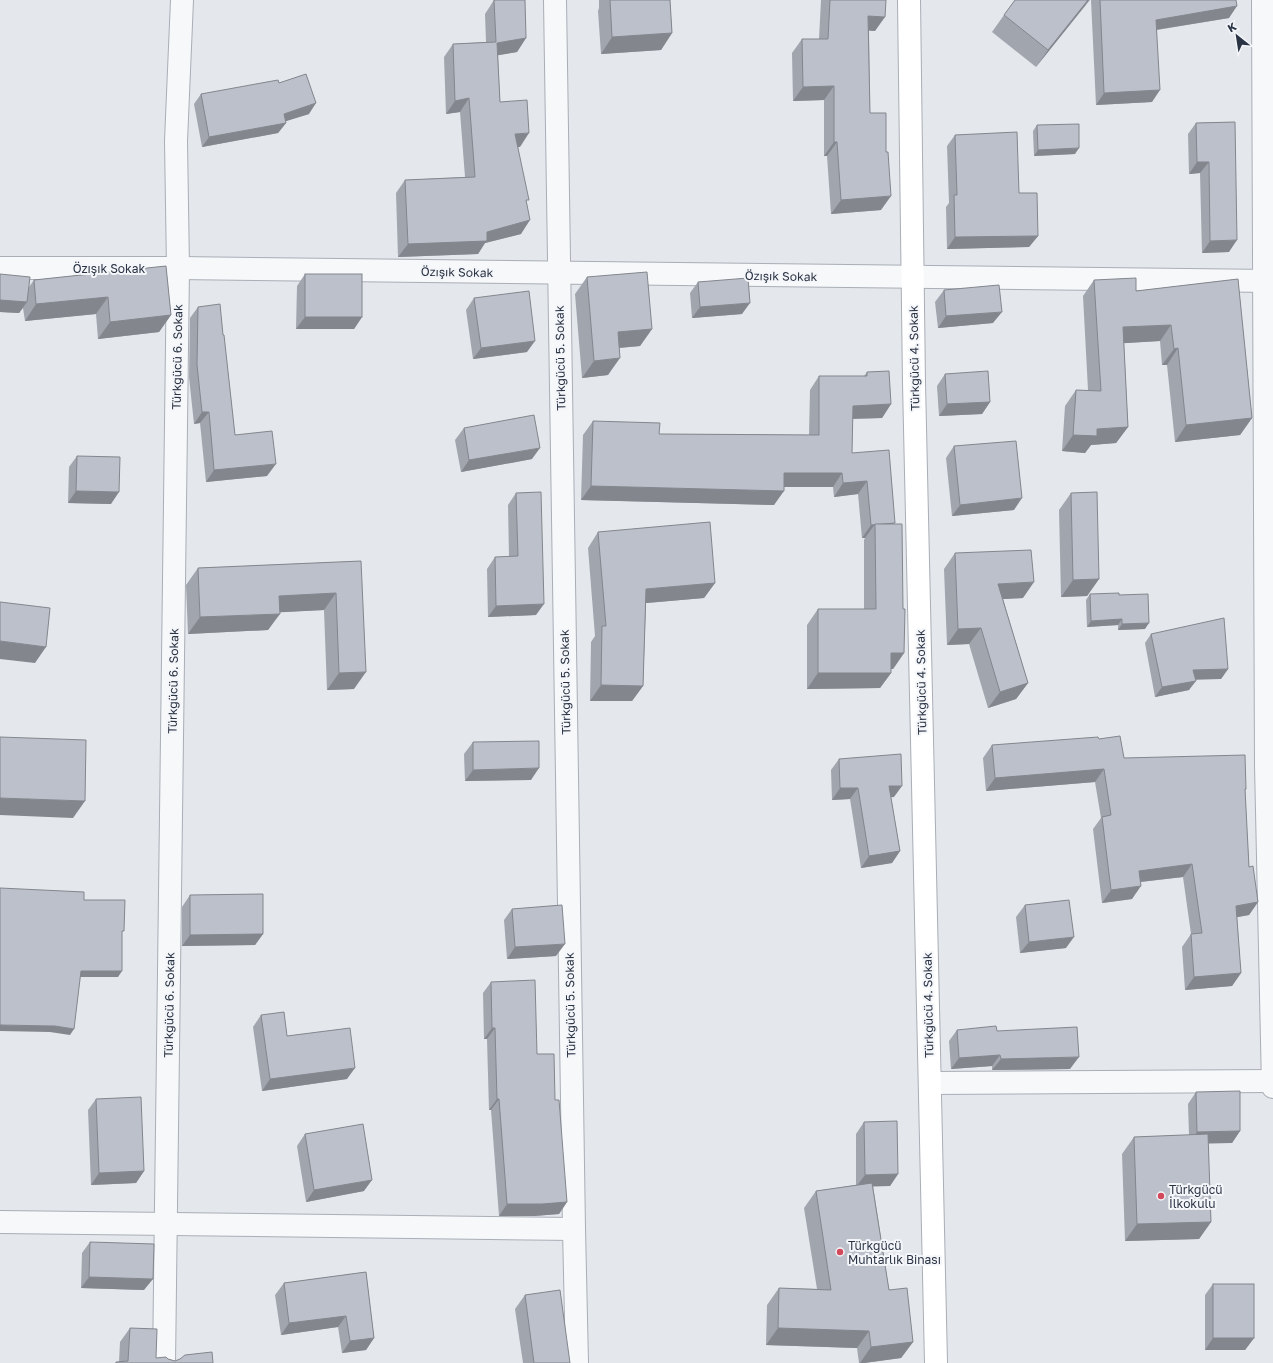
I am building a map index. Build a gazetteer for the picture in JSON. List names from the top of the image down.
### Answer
{
  "streets": {
    "main road": ["Türkgücü 4. Sokak"],
    "street": ["Özışık Sokak", "Türkgücü 6. Sokak", "Türkgücü 5. Sokak"]
  },
  "crossings": [
    ["Özışık Sokak", "Türkgücü 6. Sokak"],
    ["Özışık Sokak", "Türkgücü 5. Sokak"],
    ["Özışık Sokak", "Türkgücü 4. Sokak"]
  ],
  "places": ["Türkgücü İlkokulu", "Türkgücü Muhtarlık Binası"],
  "north": "top left"
}
